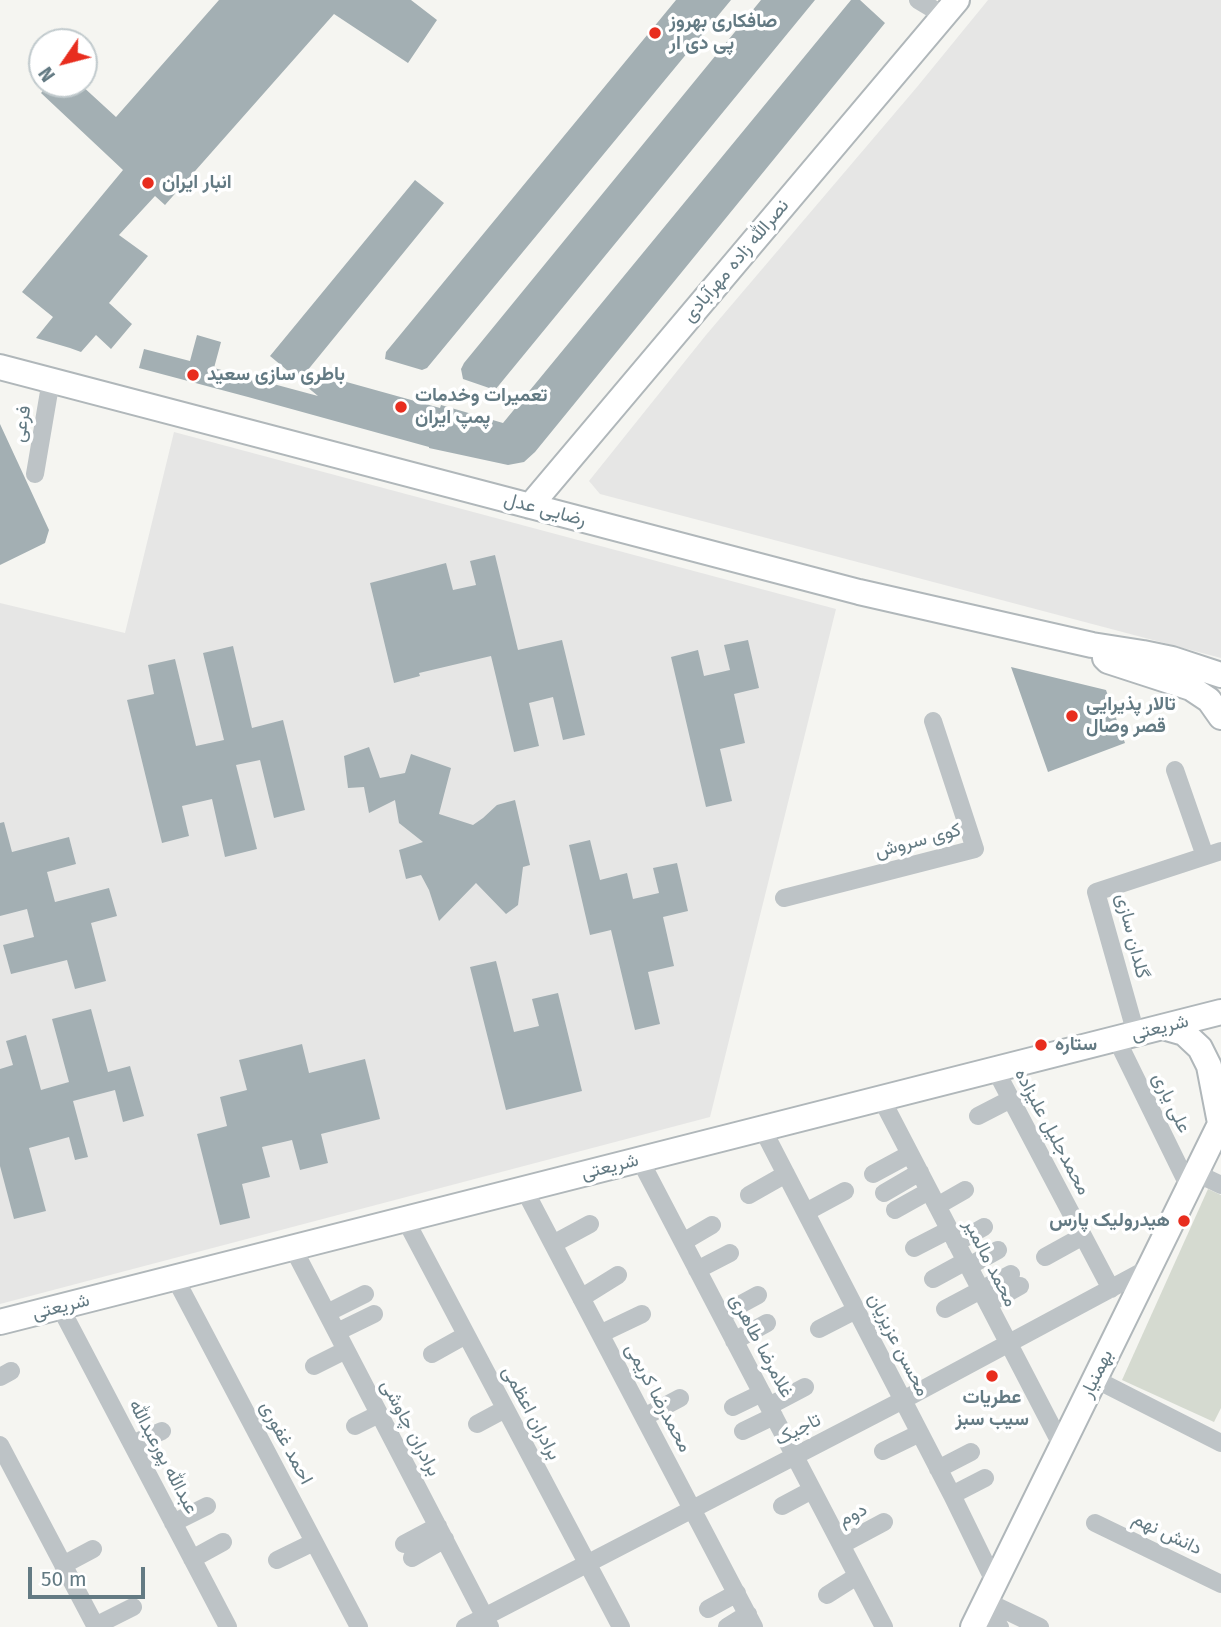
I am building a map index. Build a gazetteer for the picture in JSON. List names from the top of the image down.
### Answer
{
  "streets": {
    "main road": [
      "نصرالله زاده مهرآبادی",
      "رضایی عدل",
      "شریعتی",
      "بهمنیار"
    ],
    "street": [
      "فرعی",
      "کوی سروش",
      "گلدان سازی",
      "علی یاری",
      "محمدجلیل علیزاده",
      "محمد مالمیر",
      "محسن عزیزیان",
      "غلامرضا طاهری",
      "محمدرضا کریمی",
      "برادران اعظمی",
      "برادران چاوشی",
      "تاجیک",
      "احمد غفوری",
      "عبدالله پورعبدالله",
      "دوم",
      "دانش نهم"
    ]
  },
  "crossings": [
    ["نصرالله زاده مهرآبادی", "رضایی عدل"],
    ["فرعی", "رضایی عدل"],
    ["گلدان سازی", "شریعتی"],
    ["گلدان سازی", "علی یاری"],
    ["شریعتی", "علی یاری"],
    ["شریعتی", "محمدجلیل علیزاده"],
    ["شریعتی", "محمد مالمیر"],
    ["شریعتی", "محسن عزیزیان"],
    ["شریعتی", "غلامرضا طاهری"],
    ["شریعتی", "محمدرضا کریمی"],
    ["شریعتی", "برادران اعظمی"],
    ["شریعتی", "برادران چاوشی"],
    ["شریعتی", "احمد غفوری"],
    ["شریعتی", "عبدالله پورعبدالله"],
    ["علی یاری", "بهمنیار"],
    ["محمدجلیل علیزاده", "تاجیک"],
    ["محمد مالمیر", "بهمنیار"],
    ["محمد مالمیر", "تاجیک"],
    ["محسن عزیزیان", "بهمنیار"],
    ["محسن عزیزیان", "تاجیک"],
    ["غلامرضا طاهری", "تاجیک"],
    ["غلامرضا طاهری", "دوم"],
    ["بهمنیار", "تاجیک"],
    ["محمدرضا کریمی", "تاجیک"],
    ["برادران اعظمی", "تاجیک"],
    ["برادران چاوشی", "تاجیک"]
  ],
  "places": [
    "صافکاری بهروز پی دی ار",
    "انبار ایران",
    "باطری سازی سعید",
    "تعمیرات وخدمات پمپ ایران",
    "تالار پذیرایی قصر وصال",
    "ستاره",
    "هیدرولیک پارس",
    "عطریات سیب سبز"
  ],
  "scale_bar": "50 m",
  "north": "bottom left"
}
